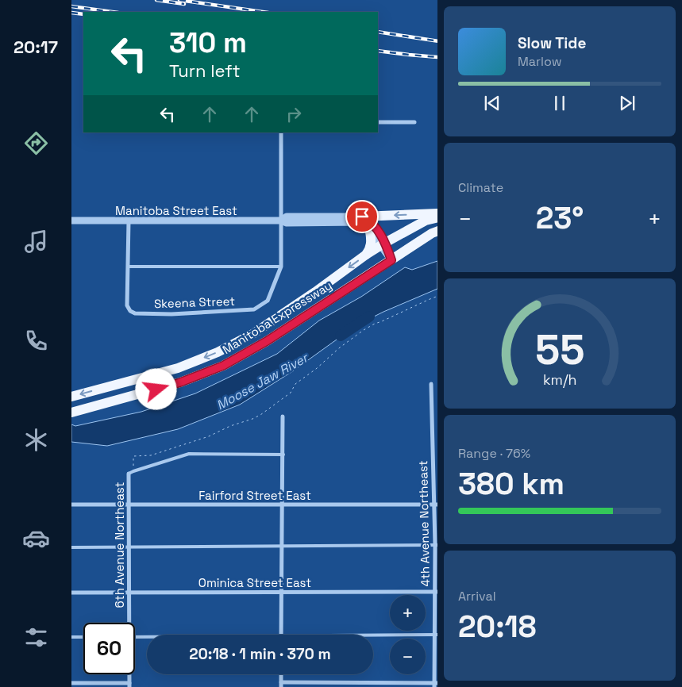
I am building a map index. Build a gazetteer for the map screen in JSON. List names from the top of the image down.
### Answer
{
  "streets": {
    "main road": ["Manitoba Expressway"],
    "street": [
      "Manitoba Street East",
      "Skeena Street",
      "Fairford Street East",
      "4th Avenue Northeast",
      "6th Avenue Northeast",
      "Ominica Street East"
    ]
  },
  "crossings": [
    ["Manitoba Street East", "Manitoba Expressway"],
    ["Fairford Street East", "4th Avenue Northeast"],
    ["Fairford Street East", "6th Avenue Northeast"],
    ["4th Avenue Northeast", "Ominica Street East"],
    ["6th Avenue Northeast", "Ominica Street East"]
  ],
  "water": ["Moose Jaw River"],
  "page": {
    "tabs": "20:17",
    "turn": ["310 m", "Turn left"],
    "song": ["Slow Tide", "Marlow"],
    "tile": [
      "Climate",
      ["Range · 76%", "380 km"],
      ["Arrival", "20:18"]
    ],
    "heat": ["−", "23°", "+"],
    "map_buttons": ["+", "−"],
    "limit": "60",
    "trip": "20:18 · 1 min · 370 m",
    "gauge": ["55", "km/h"]
  }
}
